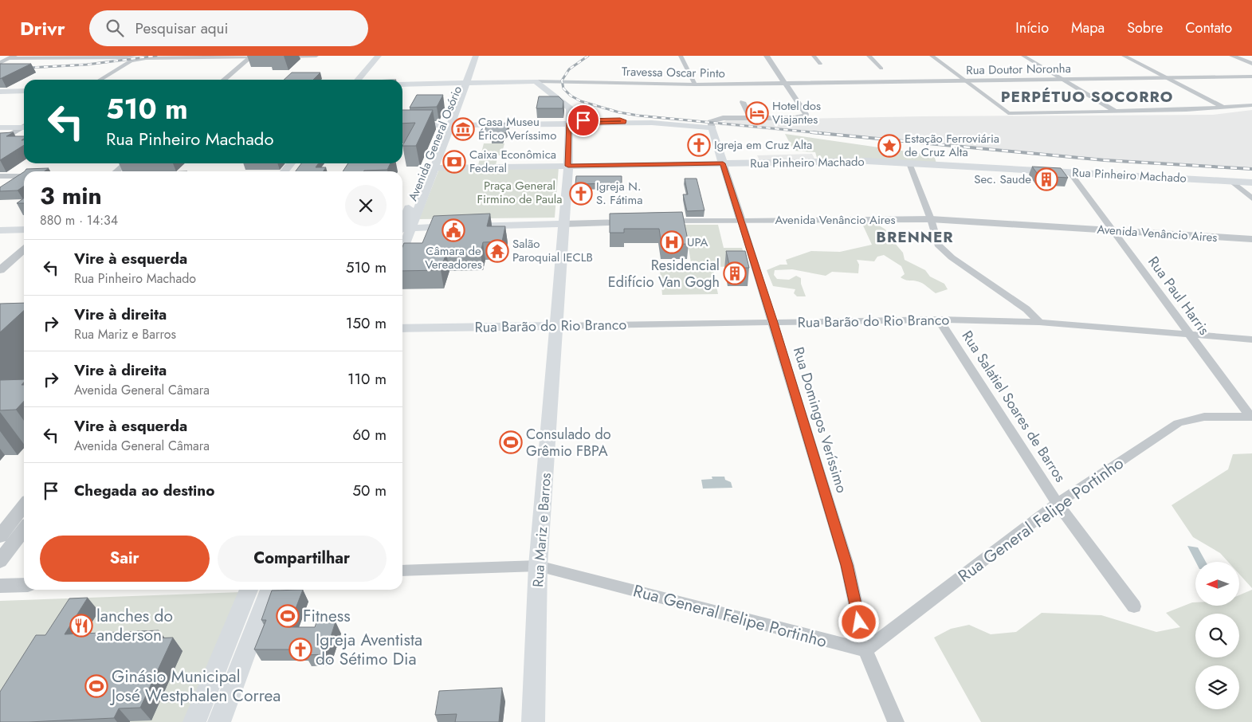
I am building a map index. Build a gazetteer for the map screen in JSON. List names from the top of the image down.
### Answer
{
  "streets": {
    "main road": [
      "Avenida General Osório",
      "Rua Pinheiro Machado",
      "Rua Barão do Rio Branco",
      "Rua Domingos Veríssimo",
      "Rua Mariz e Barros"
    ],
    "street": [
      "Rua Doutor Noronha",
      "Travessa Oscar Pinto",
      "Avenida Venâncio Aires",
      "Rua Paul Harris",
      "Rua Salatiel Soares de Barros",
      "Rua General Felipe Portinho"
    ]
  },
  "crossings": [
    ["Rua Doutor Noronha", "Travessa Oscar Pinto"],
    ["Travessa Oscar Pinto", "Rua Mariz e Barros"],
    ["Avenida General Osório", "Rua Pinheiro Machado"],
    ["Rua Pinheiro Machado", "Rua Paul Harris"],
    ["Rua Pinheiro Machado", "Rua Domingos Veríssimo"],
    ["Rua Pinheiro Machado", "Rua Mariz e Barros"],
    ["Avenida Venâncio Aires", "Rua Paul Harris"],
    ["Avenida Venâncio Aires", "Rua Domingos Veríssimo"],
    ["Rua Paul Harris", "Rua Barão do Rio Branco"],
    ["Rua Paul Harris", "Rua General Felipe Portinho"],
    ["Rua Barão do Rio Branco", "Rua Salatiel Soares de Barros"],
    ["Rua Barão do Rio Branco", "Rua Domingos Veríssimo"],
    ["Rua Barão do Rio Branco", "Rua Mariz e Barros"],
    ["Rua Salatiel Soares de Barros", "Rua General Felipe Portinho"],
    ["Rua Domingos Veríssimo", "Rua General Felipe Portinho"],
    ["Rua General Felipe Portinho", "Rua Mariz e Barros"]
  ],
  "districts": ["PERPÉTUO SOCORRO", "BRENNER"],
  "parks": ["Praça General Firmino de Paula"],
  "places": {
    "hotel": ["Hotel dos Viajantes"],
    "museum": ["Casa Museu Érico Veríssimo"],
    "church": ["Igreja em Cruz Alta", "Igreja N. S. Fátima", "Igreja Aventista do Sétimo Dia"],
    "place": ["Estação Ferroviária de Cruz Alta"],
    "bank": ["Caixa Econômica Federal"],
    "building": ["Sec. Saude", "Residencial Edifício Van Gogh"],
    "public building": ["Câmara de Vereadores"],
    "hospital": ["UPA"],
    "temple": ["Salão Paroquial IECLB"],
    "sports": ["Consulado do Grêmio FBPA", "Fitness", "Ginásio Municipal José Westphalen Correa"],
    "restaurant": ["lanches do anderson"]
  },
  "north": "left",
  "page": {
    "header": "Drivr",
    "search": "Pesquisar aqui",
    "nav": [
      "Início",
      "Mapa",
      "Sobre",
      "Contato"
    ],
    "turn": ["510 m", "Rua Pinheiro Machado"],
    "heading": ["3 min", "880 m · 14:34"],
    "list": [
      {
        "name": "Vire à esquerda",
        "note": "Rua Pinheiro Machado",
        "value": "510 m"
      },
      {
        "name": "Vire à direita",
        "note": "Rua Mariz e Barros",
        "value": "150 m"
      },
      {
        "name": "Vire à direita",
        "note": "Avenida General Câmara",
        "value": "110 m"
      },
      {
        "name": "Vire à esquerda",
        "note": "Avenida General Câmara",
        "value": "60 m"
      },
      {
        "name": "Chegada ao destino",
        "value": "50 m"
      }
    ],
    "buttons": ["Sair", "Compartilhar"]
  }
}
